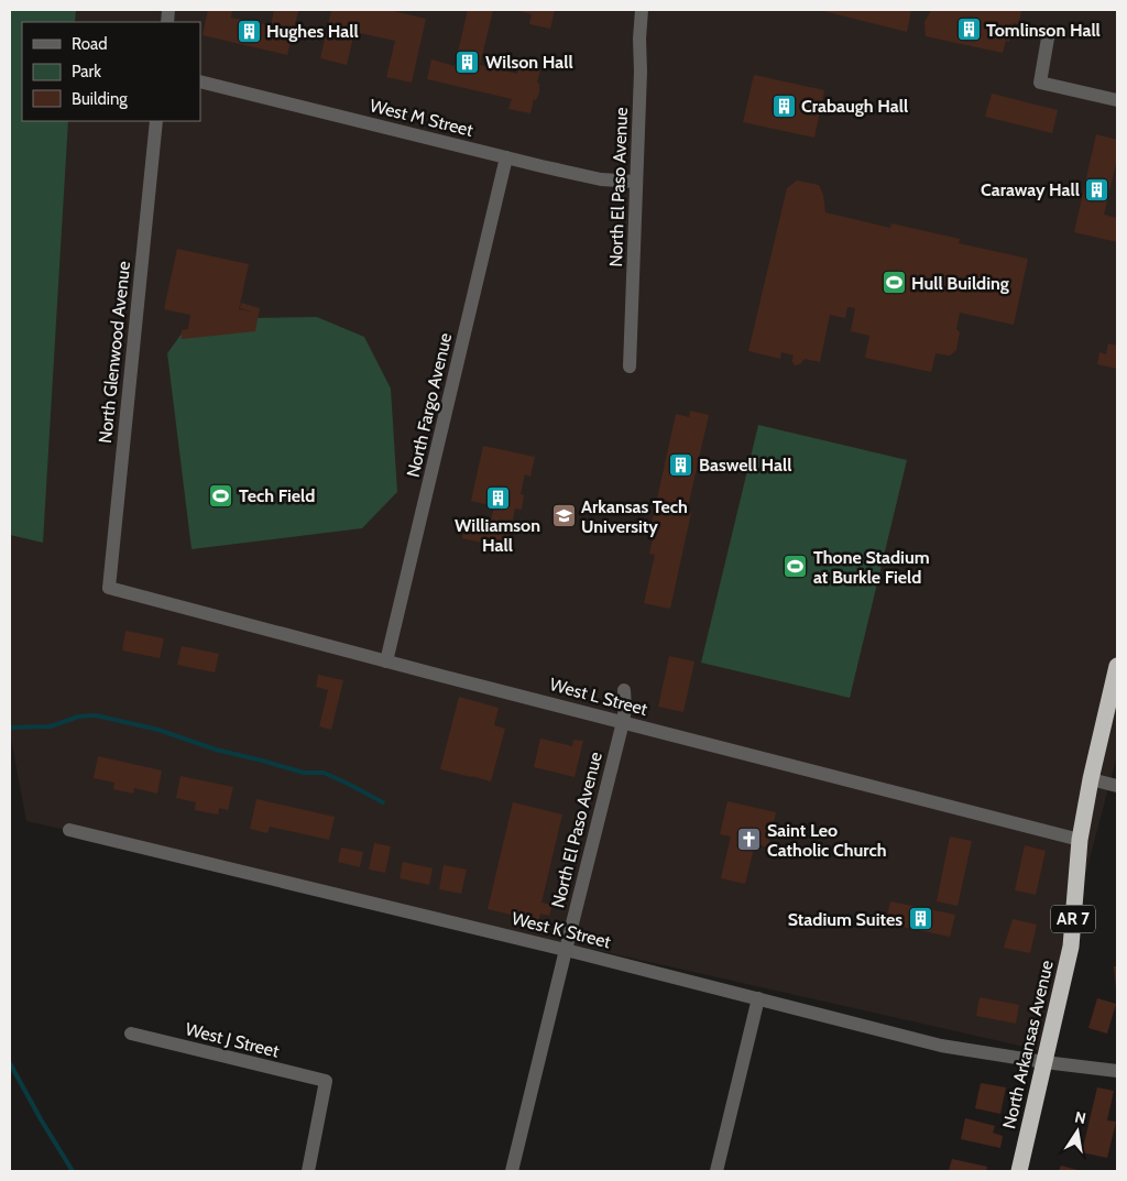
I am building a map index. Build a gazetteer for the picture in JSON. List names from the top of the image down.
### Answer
{
  "streets": {
    "highway": ["AR 7", "North Arkansas Avenue"],
    "street": [
      "West M Street",
      "North El Paso Avenue",
      "North Glenwood Avenue",
      "North Fargo Avenue",
      "West L Street",
      "West K Street",
      "West J Street"
    ]
  },
  "crossings": [
    ["West M Street", "North El Paso Avenue"],
    ["West M Street", "North Fargo Avenue"],
    ["North El Paso Avenue", "West L Street"],
    ["North El Paso Avenue", "West K Street"],
    ["North Glenwood Avenue", "West L Street"],
    ["North Fargo Avenue", "West L Street"],
    ["West L Street", "North Arkansas Avenue"],
    ["West K Street", "North Arkansas Avenue"]
  ],
  "places": {
    "building": [
      "Tomlinson Hall",
      "Hughes Hall",
      "Wilson Hall",
      "Crabaugh Hall",
      "Caraway Hall",
      "Baswell Hall",
      "Williamson Hall",
      "Stadium Suites"
    ],
    "sports": ["Hull Building", "Tech Field", "Thone Stadium at Burkle Field"],
    "school or university": ["Arkansas Tech University"],
    "church": ["Saint Leo Catholic Church"]
  },
  "legend": ["Road", "Park", "Building"],
  "north": "top"
}
